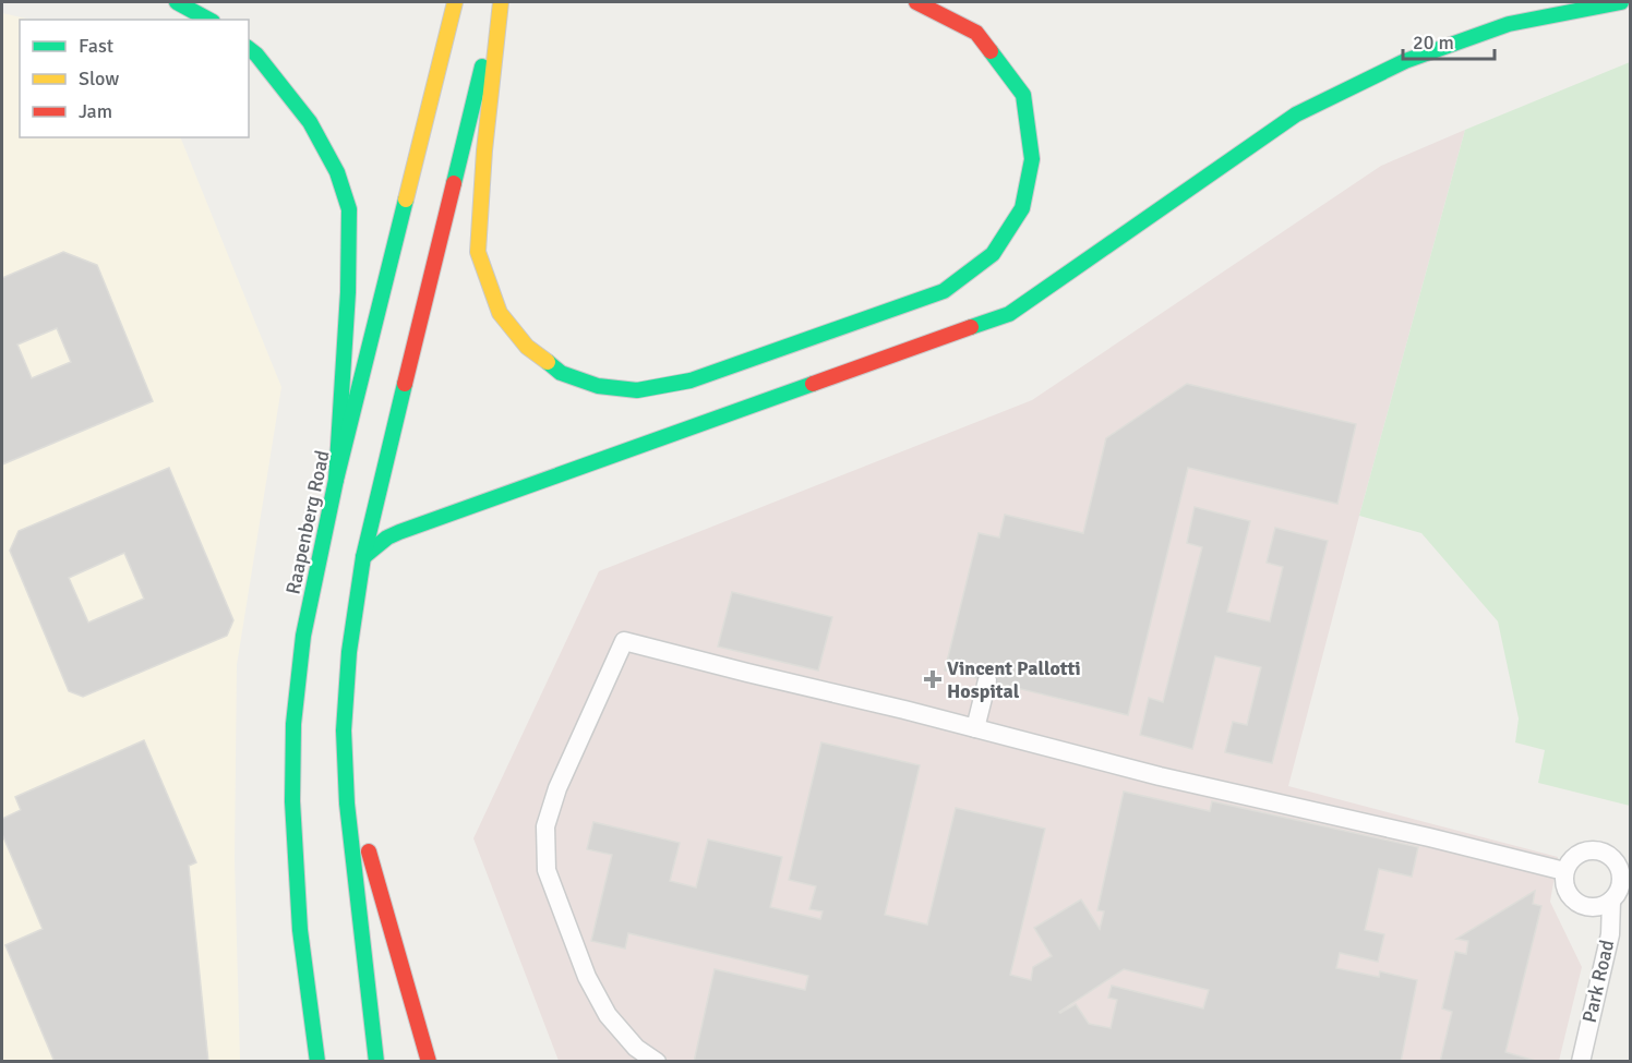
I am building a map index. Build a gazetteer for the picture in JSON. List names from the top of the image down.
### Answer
{
  "streets": {
    "main road": ["Raapenberg Road"],
    "lane": ["Park Road"]
  },
  "places": {
    "health": ["Vincent Pallotti Hospital"]
  },
  "legend": ["Fast", "Slow", "Jam"],
  "scale_bar": "20 m"
}
